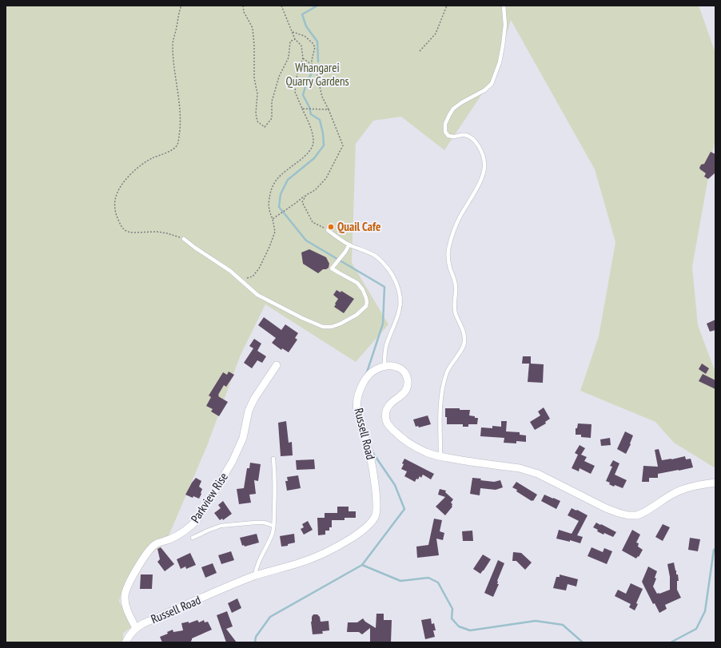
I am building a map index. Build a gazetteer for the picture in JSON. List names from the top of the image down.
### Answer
{
  "streets": {
    "street": ["Russell Road", "Parkview Rise"]
  },
  "crossings": [
    ["Russell Road", "Parkview Rise"]
  ],
  "parks": ["Whangarei Quarry Gardens"],
  "places": ["Quail Cafe"]
}
